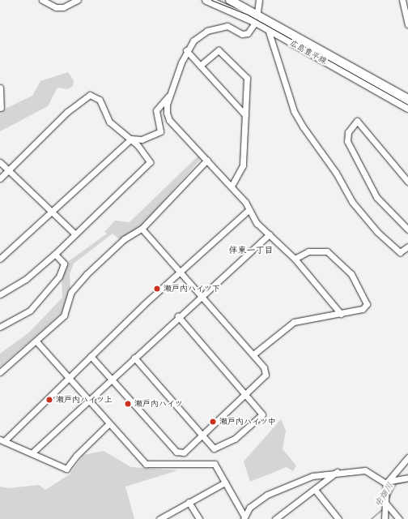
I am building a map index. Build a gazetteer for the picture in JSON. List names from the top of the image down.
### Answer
{
  "streets": {
    "main road": ["広島豊平線"]
  },
  "districts": ["伴東一丁目"],
  "water": ["中畑川"],
  "places": [
    "瀬戸内ハイツ下",
    "瀬戸内ハイツ上",
    "瀬戸内ハイツ",
    "瀬戸内ハイツ中"
  ]
}
